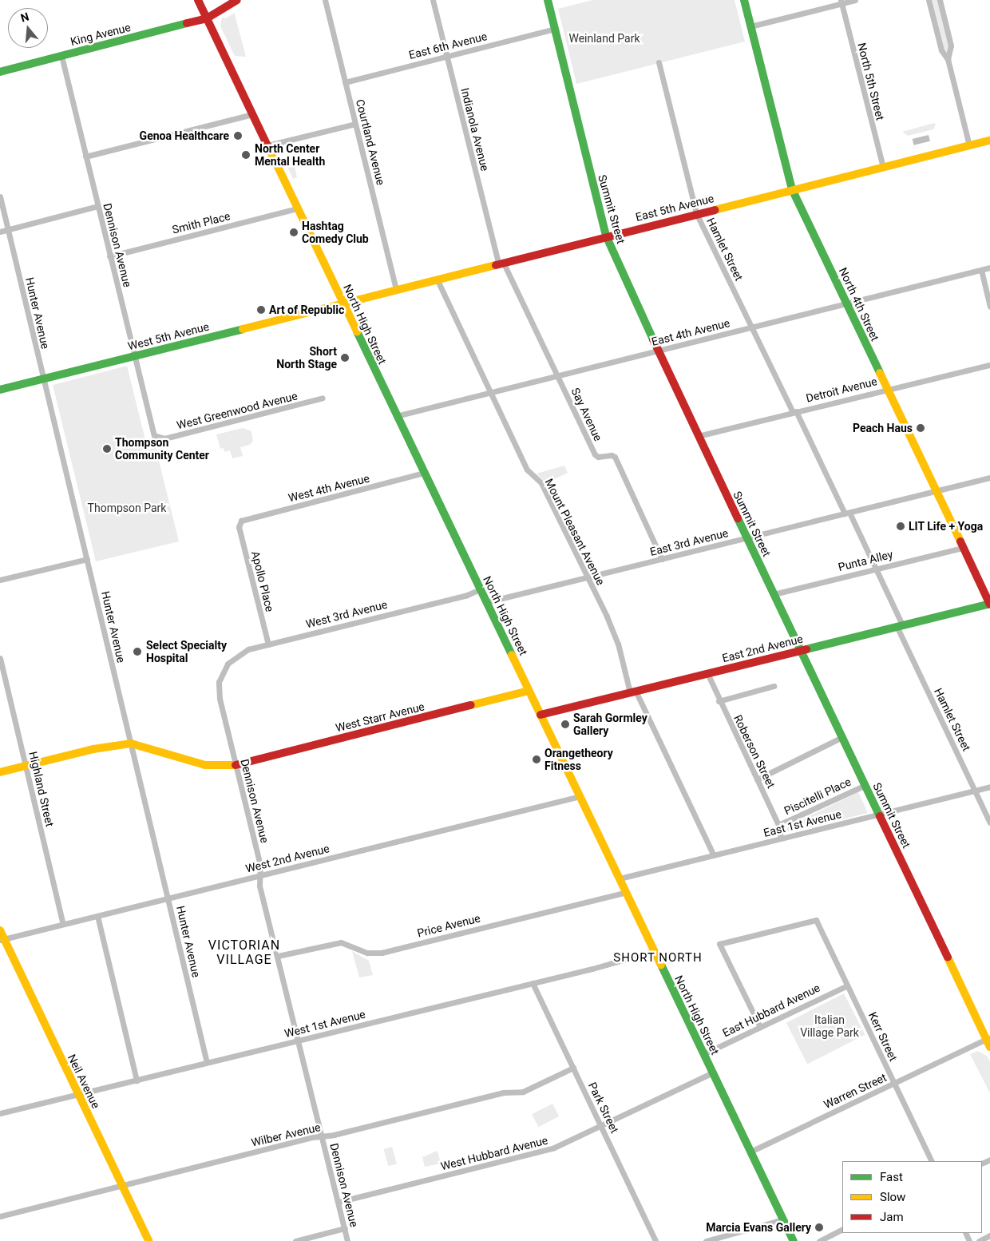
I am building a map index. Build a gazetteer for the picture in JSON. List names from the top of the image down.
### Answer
{
  "streets": {
    "main road": [
      "King Avenue",
      "East 5th Avenue",
      "Summit Street",
      "North 4th Street",
      "North High Street",
      "West 5th Avenue",
      "East 2nd Avenue",
      "West Starr Avenue",
      "Neil Avenue"
    ],
    "street": [
      "East 6th Avenue",
      "North 5th Street",
      "Indianola Avenue",
      "Courtland Avenue",
      "Smith Place",
      "Dennison Avenue",
      "Hamlet Street",
      "Hunter Avenue",
      "East 4th Avenue",
      "Detroit Avenue",
      "West Greenwood Avenue",
      "Say Avenue",
      "West 4th Avenue",
      "Mount Pleasant Avenue",
      "East 3rd Avenue",
      "Punta Alley",
      "Apollo Place",
      "West 3rd Avenue",
      "Roberson Street",
      "Highland Street",
      "Piscitelli Place",
      "East 1st Avenue",
      "West 2nd Avenue",
      "Price Avenue",
      "East Hubbard Avenue",
      "West 1st Avenue",
      "Kerr Street",
      "Warren Street",
      "Park Street",
      "Wilber Avenue",
      "West Hubbard Avenue"
    ]
  },
  "crossings": [
    ["King Avenue", "Dennison Avenue"],
    ["King Avenue", "North High Street"],
    ["East 6th Avenue", "Indianola Avenue"],
    ["East 6th Avenue", "Courtland Avenue"],
    ["East 6th Avenue", "Summit Street"],
    ["North 5th Street", "East 5th Avenue"],
    ["Indianola Avenue", "East 5th Avenue"],
    ["Indianola Avenue", "Say Avenue"],
    ["Courtland Avenue", "East 5th Avenue"],
    ["East 5th Avenue", "Summit Street"],
    ["East 5th Avenue", "Hamlet Street"],
    ["East 5th Avenue", "North 4th Street"],
    ["East 5th Avenue", "North High Street"],
    ["East 5th Avenue", "West 5th Avenue"],
    ["East 5th Avenue", "Say Avenue"],
    ["East 5th Avenue", "Mount Pleasant Avenue"],
    ["Summit Street", "East 4th Avenue"],
    ["Summit Street", "Detroit Avenue"],
    ["Summit Street", "East 3rd Avenue"],
    ["Summit Street", "Punta Alley"],
    ["Summit Street", "East 2nd Avenue"],
    ["Summit Street", "Piscitelli Place"],
    ["Summit Street", "East 1st Avenue"],
    ["Summit Street", "Warren Street"],
    ["Smith Place", "Dennison Avenue"],
    ["Smith Place", "North High Street"],
    ["Dennison Avenue", "West 5th Avenue"],
    ["Dennison Avenue", "West Greenwood Avenue"],
    ["Dennison Avenue", "West 3rd Avenue"],
    ["Dennison Avenue", "West Starr Avenue"],
    ["Dennison Avenue", "West 2nd Avenue"],
    ["Dennison Avenue", "Price Avenue"],
    ["Dennison Avenue", "West 1st Avenue"],
    ["Dennison Avenue", "Wilber Avenue"],
    ["Dennison Avenue", "West Hubbard Avenue"],
    ["Hamlet Street", "East 4th Avenue"],
    ["Hamlet Street", "Detroit Avenue"],
    ["Hamlet Street", "East 3rd Avenue"],
    ["Hamlet Street", "Punta Alley"],
    ["Hamlet Street", "East 2nd Avenue"],
    ["Hamlet Street", "East 1st Avenue"],
    ["North 4th Street", "East 4th Avenue"],
    ["North 4th Street", "Detroit Avenue"],
    ["North 4th Street", "East 3rd Avenue"],
    ["North 4th Street", "Punta Alley"],
    ["North 4th Street", "East 2nd Avenue"],
    ["Hunter Avenue", "West 5th Avenue"],
    ["Hunter Avenue", "West 2nd Avenue"],
    ["Hunter Avenue", "West 1st Avenue"],
    ["North High Street", "East 4th Avenue"],
    ["North High Street", "West 5th Avenue"],
    ["North High Street", "West 4th Avenue"],
    ["North High Street", "East 3rd Avenue"],
    ["North High Street", "West 3rd Avenue"],
    ["North High Street", "East 2nd Avenue"],
    ["North High Street", "West Starr Avenue"],
    ["North High Street", "East 1st Avenue"],
    ["North High Street", "West 2nd Avenue"],
    ["North High Street", "Price Avenue"],
    ["North High Street", "East Hubbard Avenue"],
    ["North High Street", "West 1st Avenue"],
    ["North High Street", "Warren Street"],
    ["North High Street", "West Hubbard Avenue"],
    ["East 4th Avenue", "Say Avenue"],
    ["East 4th Avenue", "Mount Pleasant Avenue"],
    ["Say Avenue", "East 3rd Avenue"],
    ["West 4th Avenue", "Apollo Place"],
    ["Mount Pleasant Avenue", "East 3rd Avenue"],
    ["Mount Pleasant Avenue", "East 2nd Avenue"],
    ["Mount Pleasant Avenue", "East 1st Avenue"],
    ["Apollo Place", "West 3rd Avenue"],
    ["East 2nd Avenue", "Roberson Street"],
    ["Roberson Street", "Piscitelli Place"],
    ["Roberson Street", "East 1st Avenue"],
    ["Highland Street", "West 2nd Avenue"],
    ["West 2nd Avenue", "Neil Avenue"],
    ["East Hubbard Avenue", "Kerr Street"],
    ["West 1st Avenue", "Neil Avenue"],
    ["West 1st Avenue", "Park Street"],
    ["Kerr Street", "Warren Street"],
    ["Neil Avenue", "Wilber Avenue"],
    ["Park Street", "Wilber Avenue"],
    ["Park Street", "West Hubbard Avenue"]
  ],
  "districts": ["VICTORIAN VILLAGE", "SHORT NORTH"],
  "parks": ["Weinland Park", "Thompson Park", "Italian Village Park"],
  "places": [
    "Genoa Healthcare",
    "North Center Mental Health",
    "Hashtag Comedy Club",
    "Art of Republic",
    "Short North Stage",
    "Peach Haus",
    "Thompson Community Center",
    "LIT Life + Yoga",
    "Select Specialty Hospital",
    "Sarah Gormley Gallery",
    "Orangetheory Fitness",
    "Marcia Evans Gallery"
  ],
  "legend": ["Fast", "Slow", "Jam"],
  "north": "top"
}
